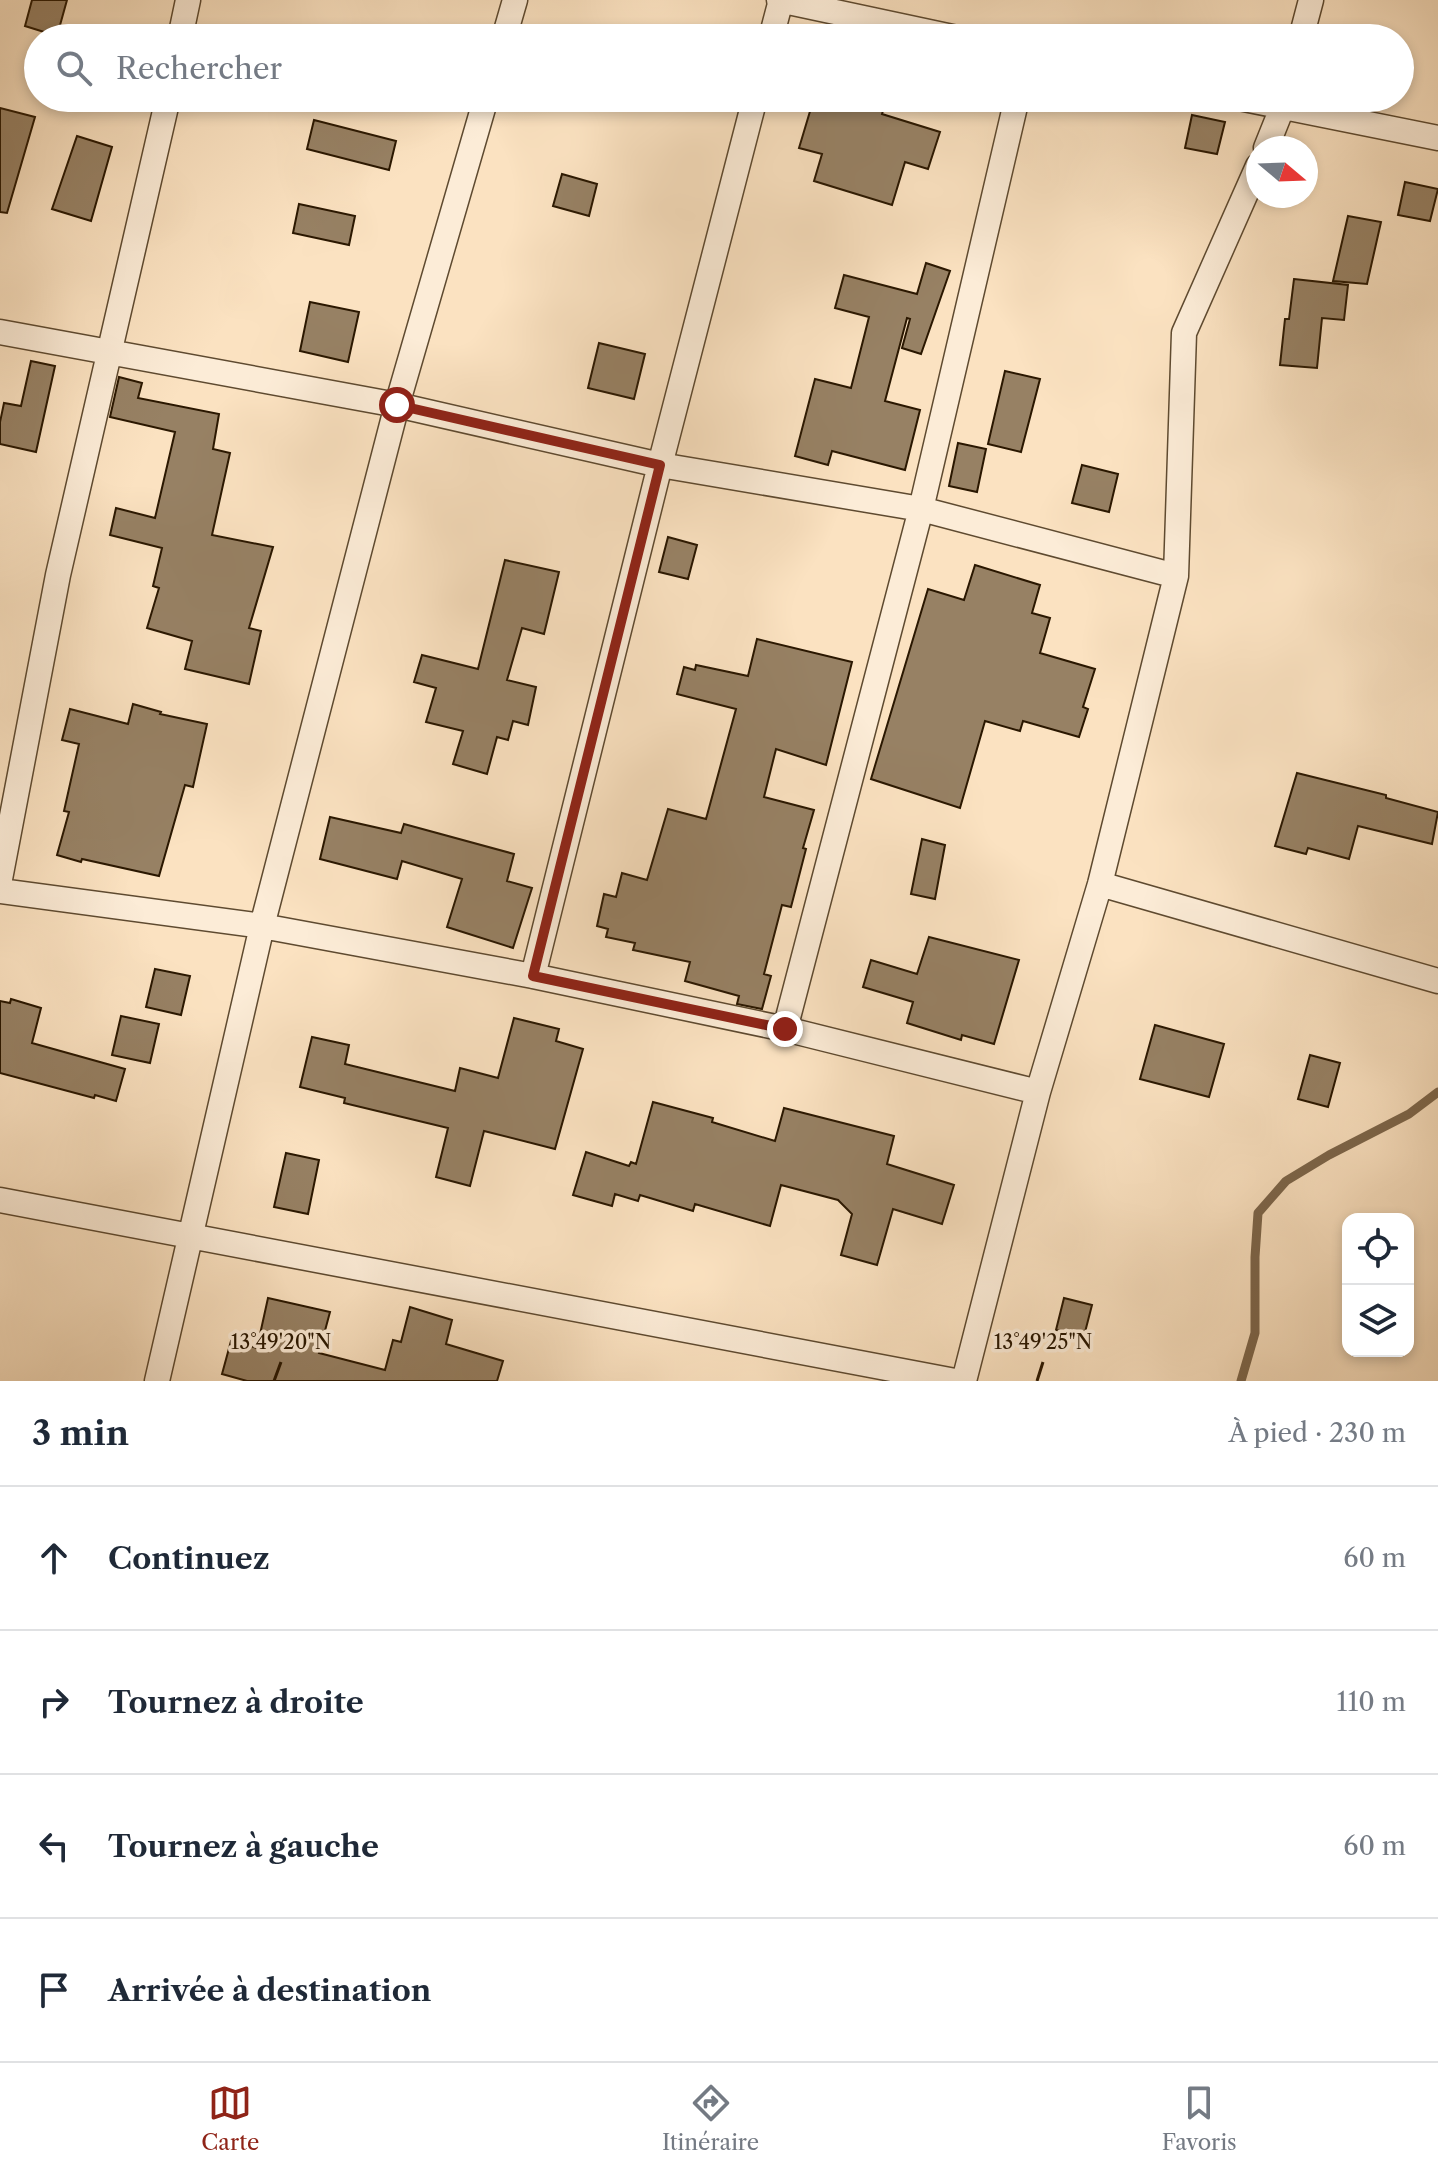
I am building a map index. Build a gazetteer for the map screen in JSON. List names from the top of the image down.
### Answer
{
  "north": "right",
  "page": {
    "search": "Rechercher",
    "heading": ["3 min", "À pied · 230 m"],
    "list": [
      ["Continuez", "60 m"],
      ["Tournez à droite", "110 m"],
      ["Tournez à gauche", "60 m"],
      "Arrivée à destination"
    ],
    "nav": ["Carte", "Itinéraire", "Favoris"]
  },
  "coordinates": ["13°49'20\"N", "13°49'25\"N"]
}
